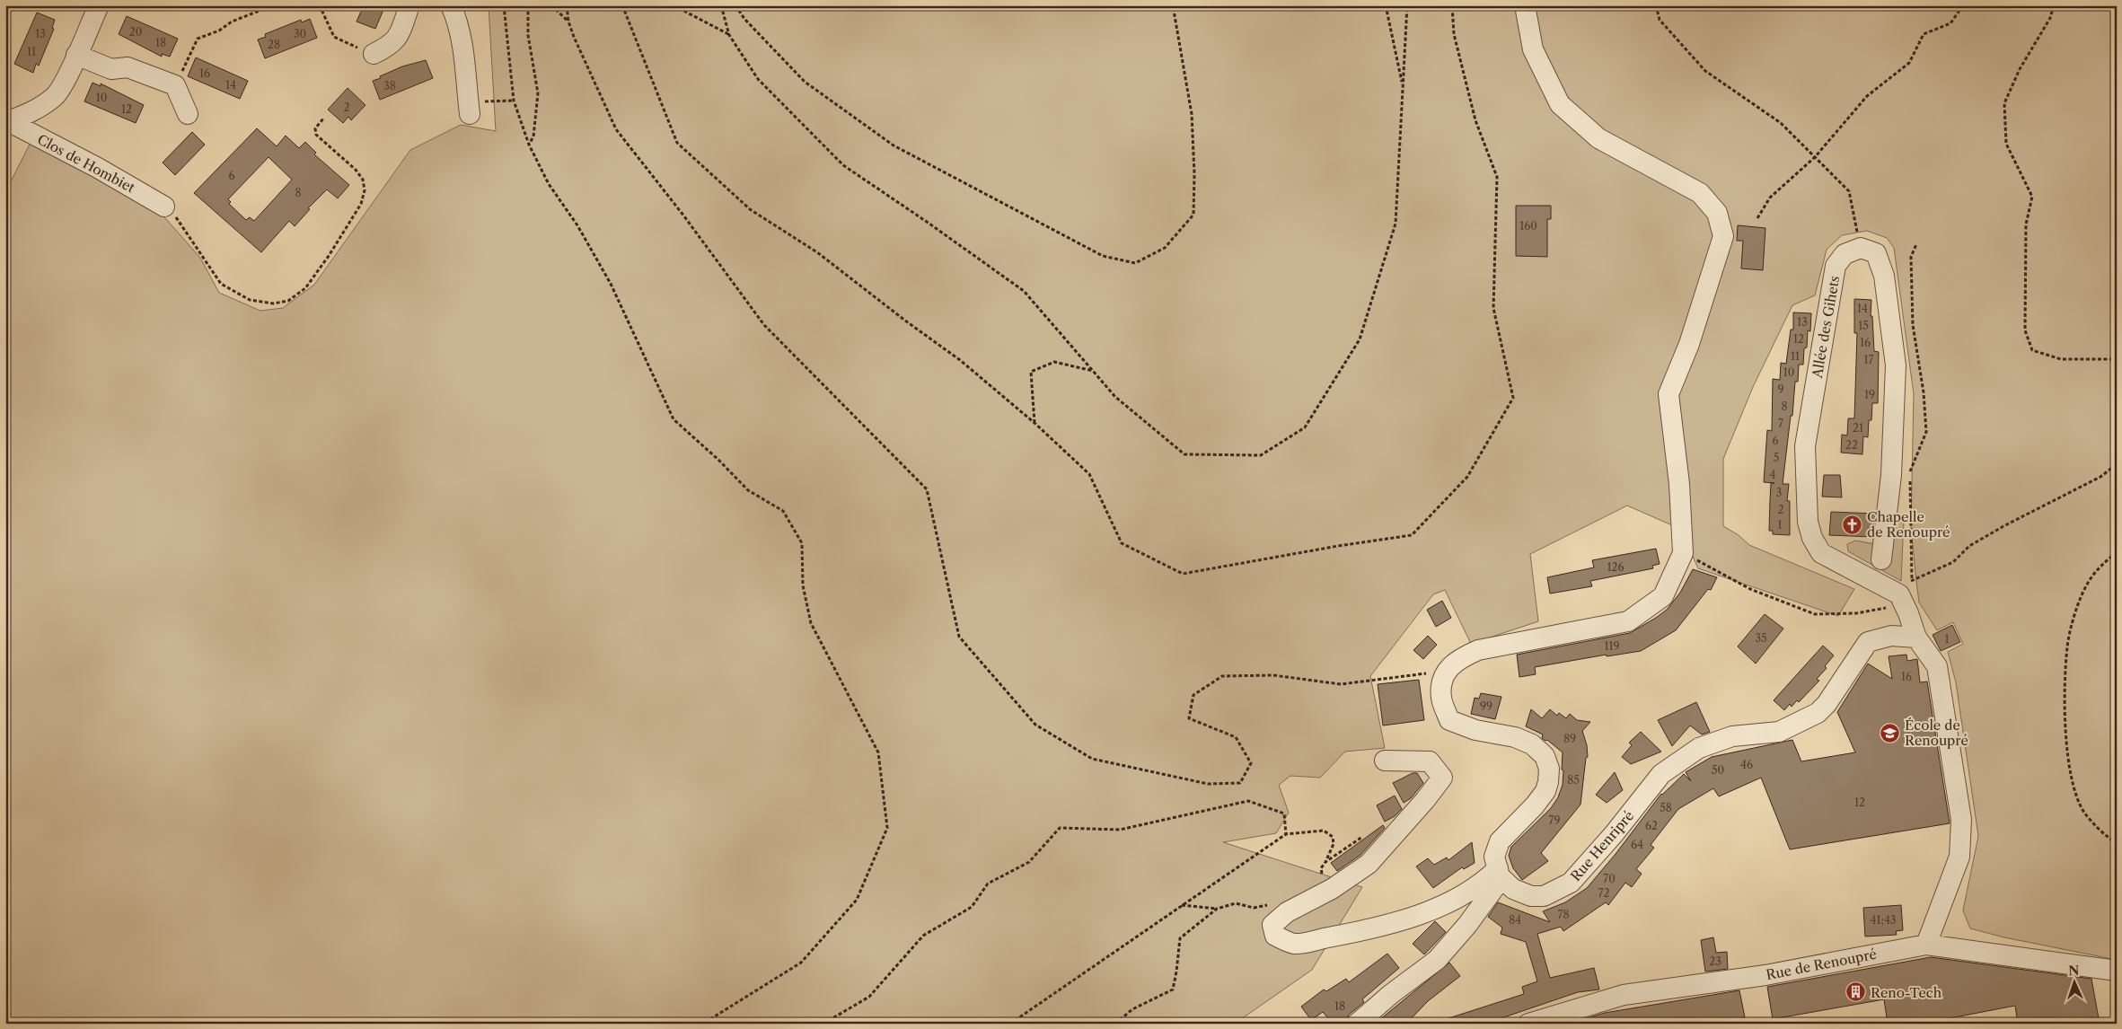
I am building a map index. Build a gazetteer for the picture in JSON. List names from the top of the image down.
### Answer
{
  "streets": {
    "street": [
      "Clos de Hombiet",
      "Allée des Gihets",
      "Rue Henripré",
      "Rue de Renoupré"
    ]
  },
  "places": {
    "church": ["Chapelle de Renoupré"],
    "school or university": ["École de Renoupré"],
    "building": ["Reno-Tech"]
  },
  "house_numbers": [
    "20",
    "13",
    "30",
    "18",
    "28",
    "11",
    "16",
    "14",
    "38",
    "10",
    "2",
    "12",
    "6",
    "8",
    "160",
    "14",
    "13",
    "15",
    "12",
    "16",
    "11",
    "17",
    "10",
    "9",
    "19",
    "8",
    "7",
    "21",
    "6",
    "22",
    "5",
    "4",
    "3",
    "2",
    "1",
    "126",
    "35",
    "1",
    "119",
    "16",
    "99",
    "89",
    "46",
    "50",
    "85",
    "12",
    "58",
    "79",
    "62",
    "64",
    "70",
    "72",
    "78",
    "84",
    "41;43",
    "23",
    "18"
  ],
  "north": "top"
}
